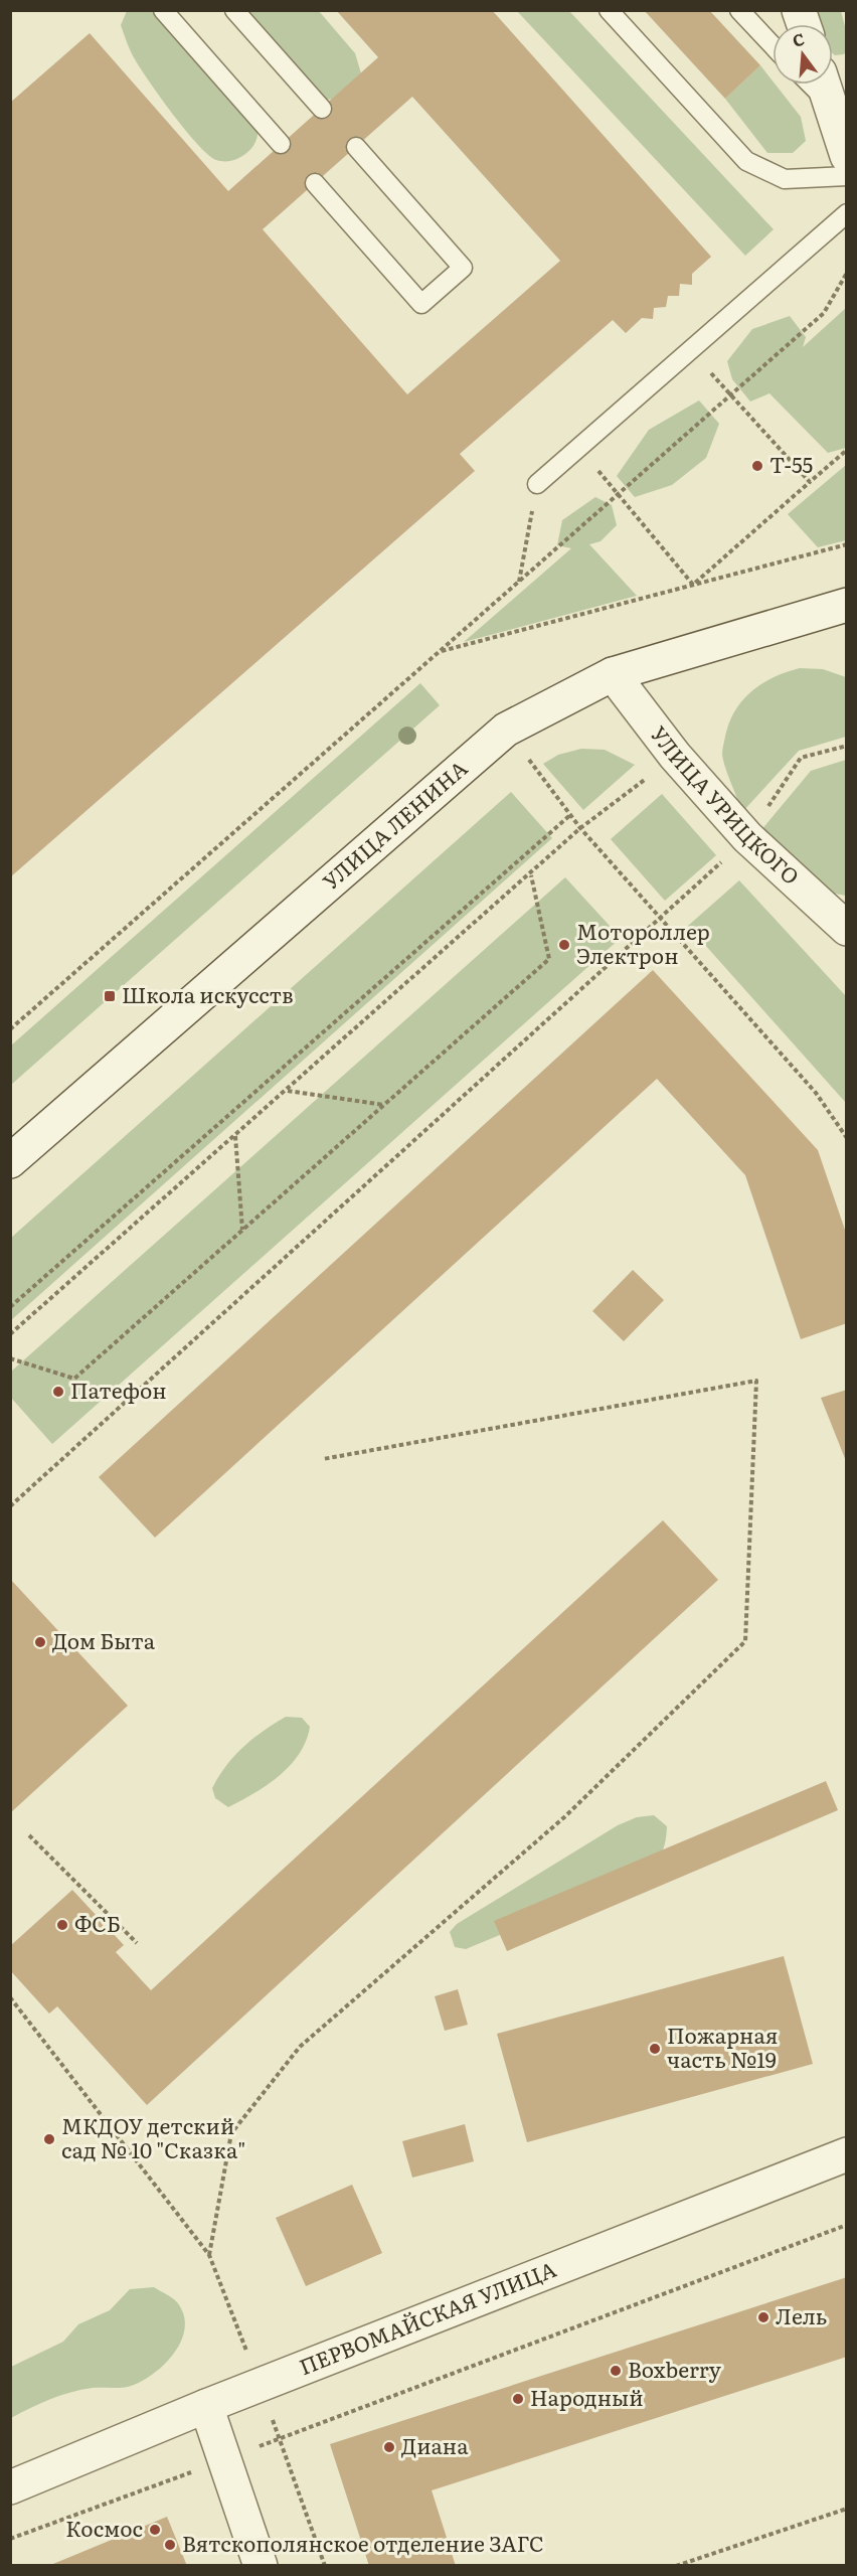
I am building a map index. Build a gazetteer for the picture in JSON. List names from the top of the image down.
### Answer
{
  "streets": {
    "street": ["УЛИЦА УРИЦКОГО", "УЛИЦА ЛЕНИНА", "ПЕРВОМАЙСКАЯ УЛИЦА"]
  },
  "crossings": [
    ["УЛИЦА УРИЦКОГО", "УЛИЦА ЛЕНИНА"]
  ],
  "places": {
    "other": [
      "Т-55",
      "Мотороллер Электрон",
      "Патефон",
      "Дом Быта",
      "ФСБ",
      "Пожарная часть №19",
      "МКДОУ детский сад № 10 \"Сказка\"",
      "Лель",
      "Boxberry",
      "Народный",
      "Диана",
      "Космос",
      "Вятскополянское отделение ЗАГС"
    ],
    "transit": ["Школа искусств"]
  },
  "north": "top"
}
